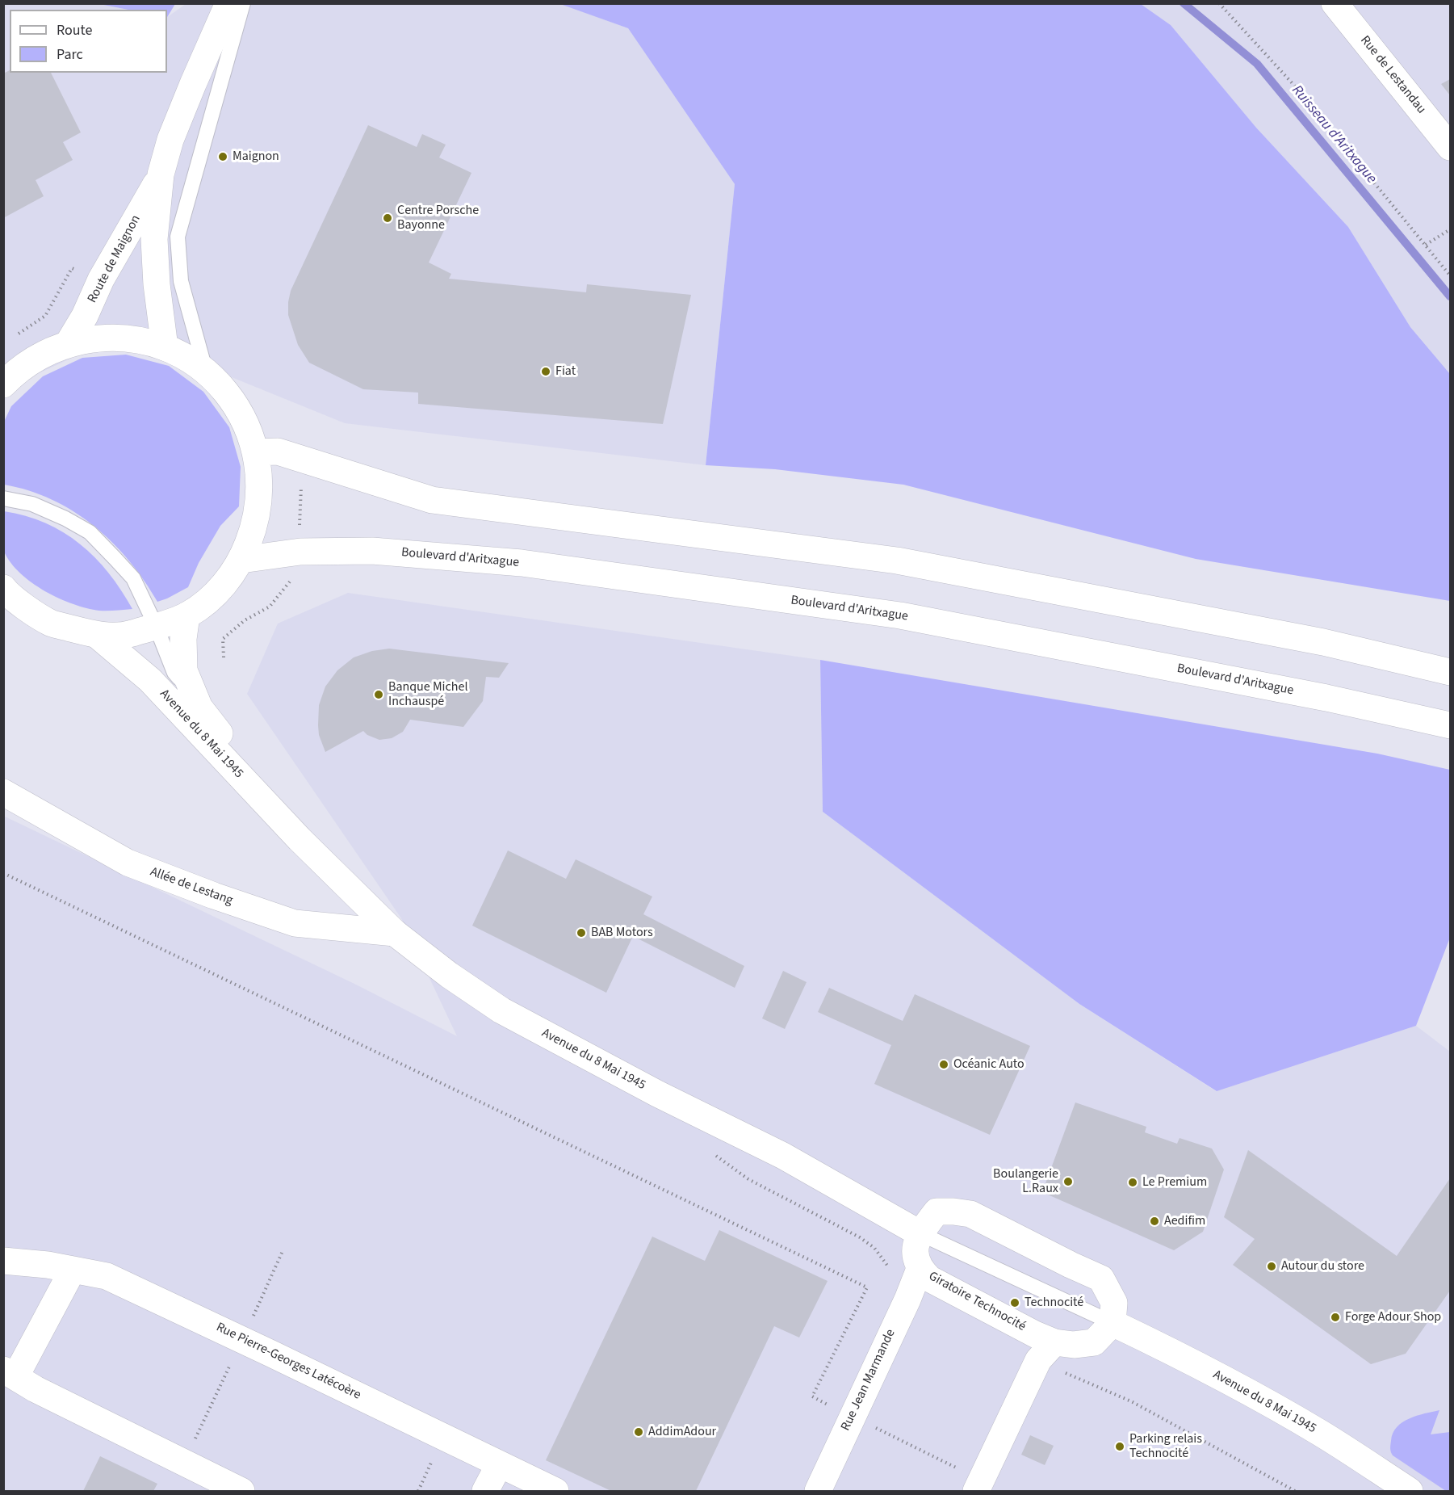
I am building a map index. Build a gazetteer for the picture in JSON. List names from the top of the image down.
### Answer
{
  "streets": {
    "main road": [
      "Rue de Lestandau",
      "Route de Maignon",
      "Boulevard d'Aritxague",
      "Avenue du 8 Mai 1945",
      "Allée de Lestang",
      "Giratoire Technocité",
      "Rue Pierre-Georges Latécoère",
      "Rue Jean Marmande"
    ]
  },
  "crossings": [
    ["Avenue du 8 Mai 1945", "Allée de Lestang"],
    ["Avenue du 8 Mai 1945", "Giratoire Technocité"],
    ["Giratoire Technocité", "Rue Jean Marmande"]
  ],
  "water": ["Ruisseau d'Aritxague"],
  "places": [
    "Maignon",
    "Centre Porsche Bayonne",
    "Fiat",
    "Banque Michel Inchauspé",
    "BAB Motors",
    "Océanic Auto",
    "Boulangerie L.Raux",
    "Le Premium",
    "Aedifim",
    "Autour du store",
    "Technocité",
    "Forge Adour Shop",
    "AddimAdour",
    "Parking relais Technocité"
  ],
  "legend": ["Route", "Parc"]
}
